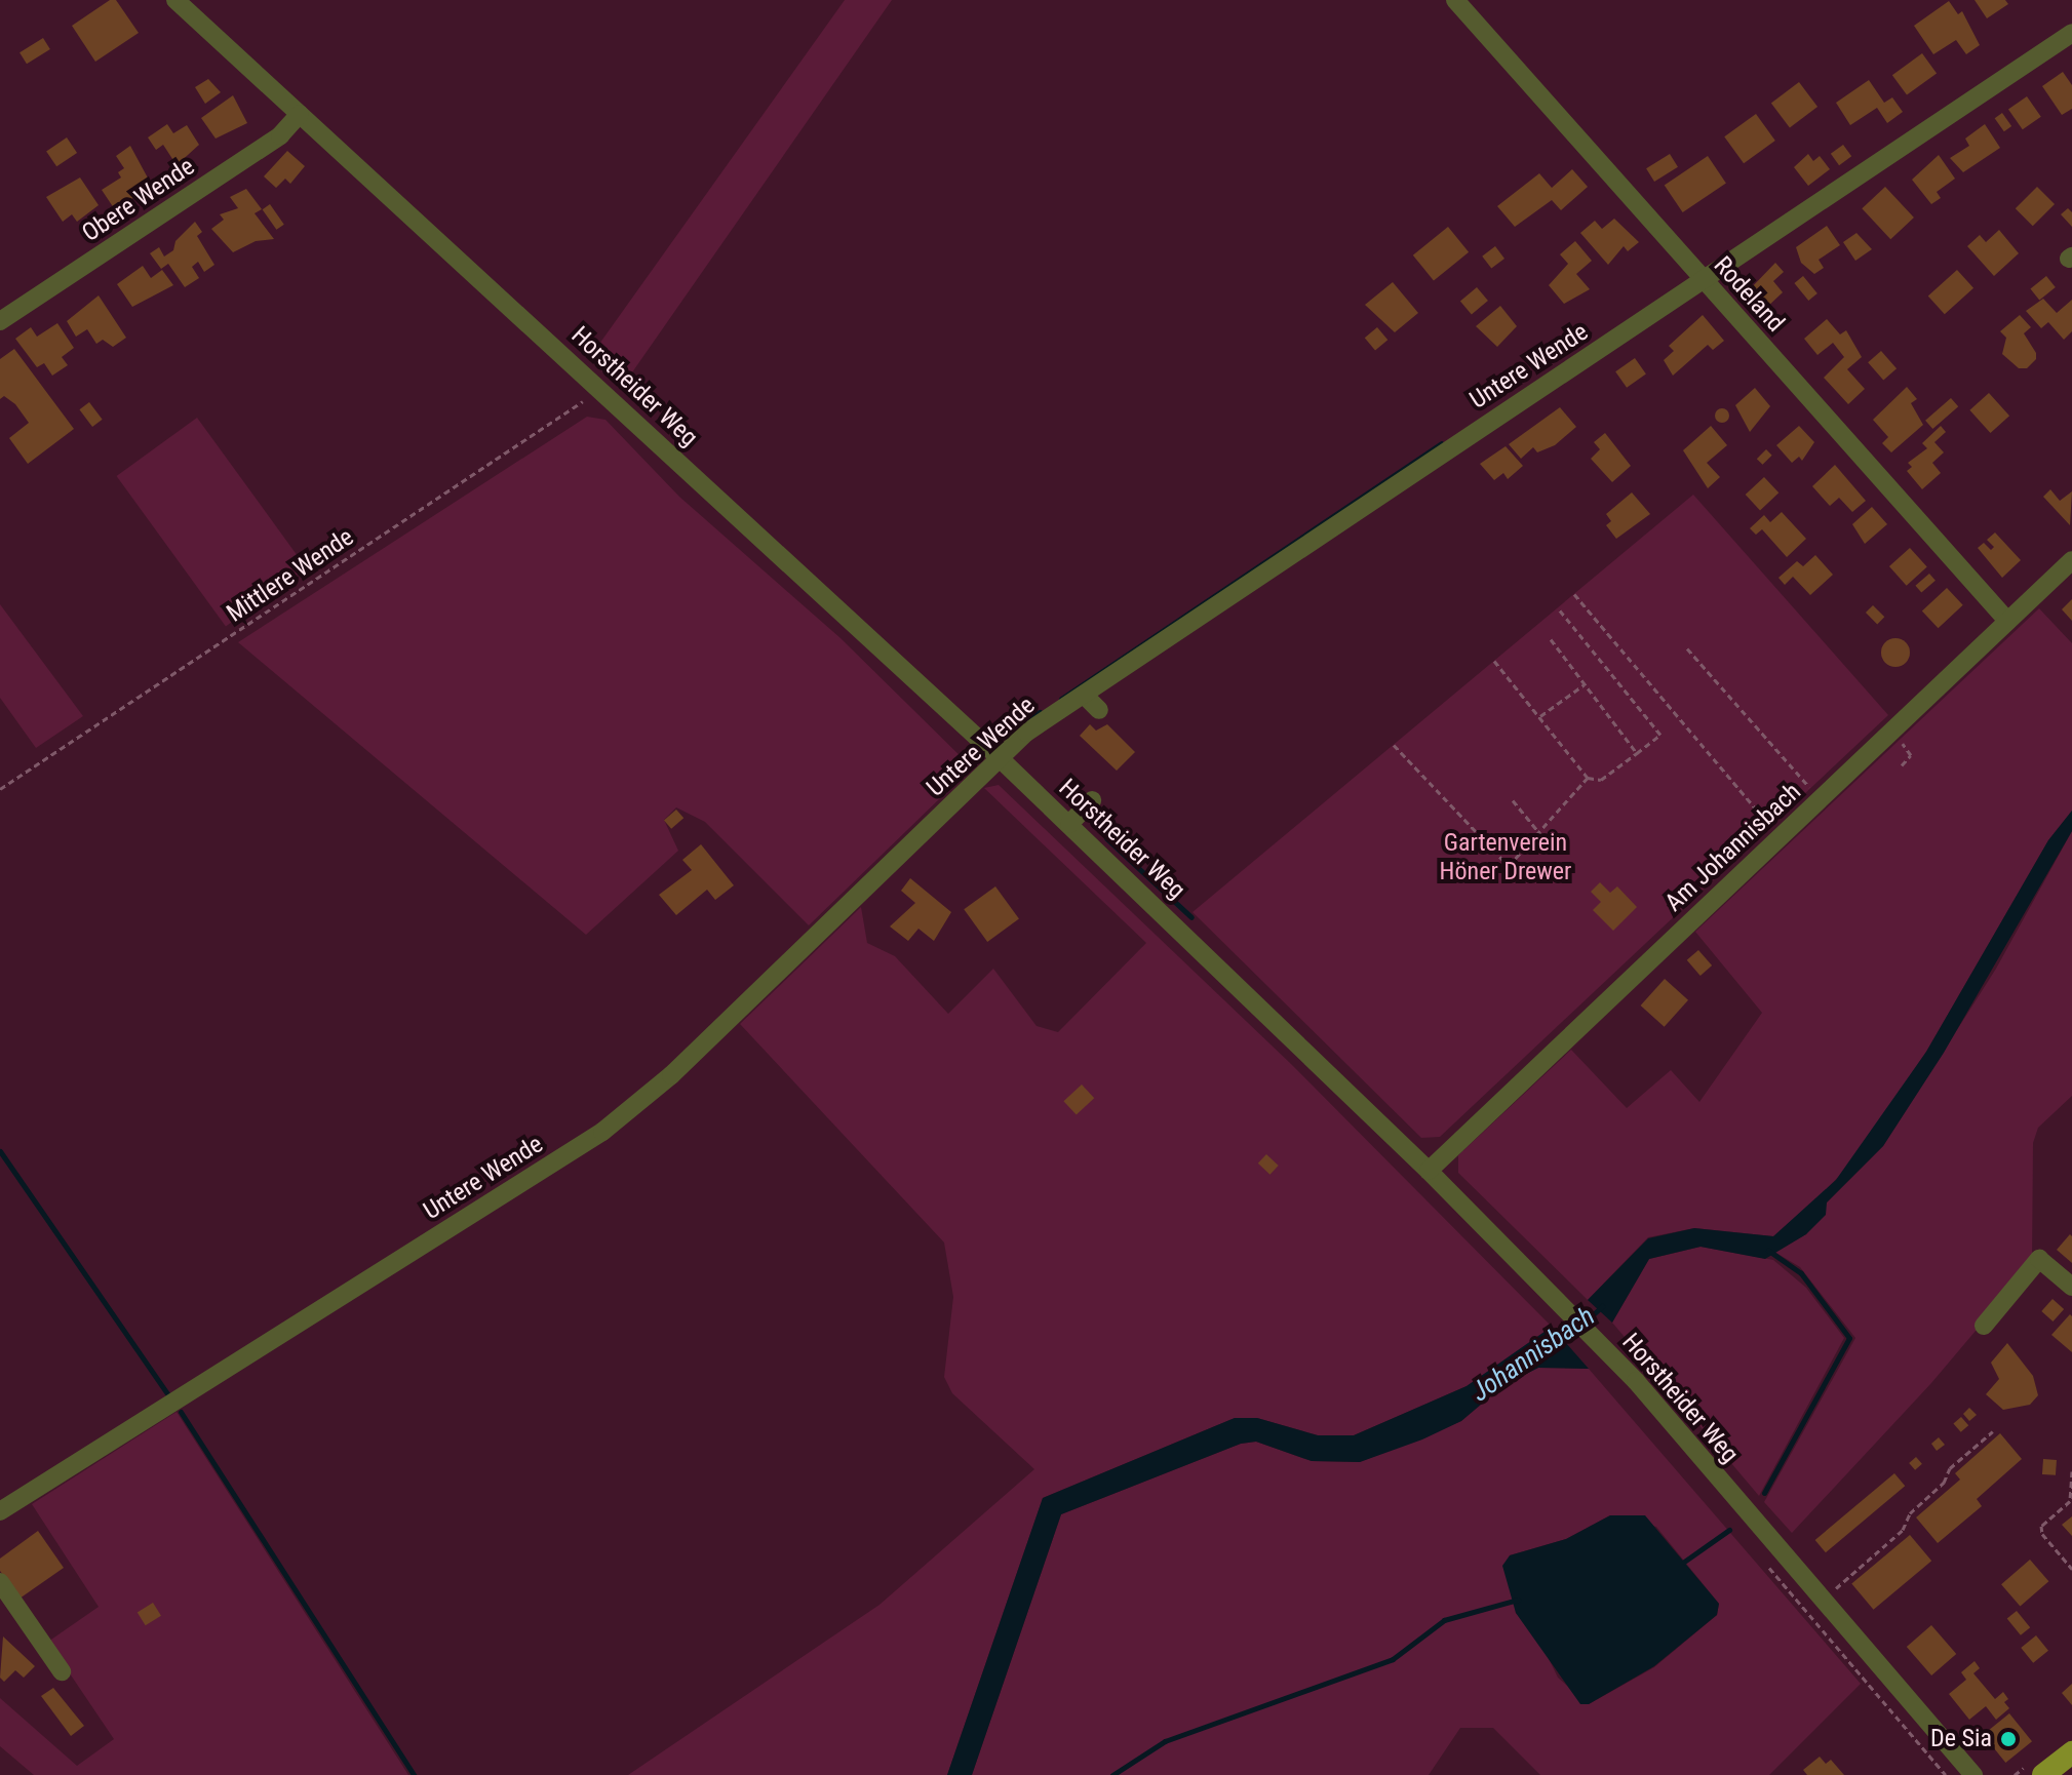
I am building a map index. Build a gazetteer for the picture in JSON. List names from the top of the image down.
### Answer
{
  "streets": {
    "street": [
      "Obere Wende",
      "Rodeland",
      "Untere Wende",
      "Horstheider Weg",
      "Am Johannisbach"
    ],
    "path": ["Mittlere Wende"]
  },
  "crossings": [
    ["Obere Wende", "Horstheider Weg"],
    ["Rodeland", "Untere Wende"],
    ["Rodeland", "Am Johannisbach"],
    ["Untere Wende", "Horstheider Weg"],
    ["Horstheider Weg", "Mittlere Wende"],
    ["Horstheider Weg", "Am Johannisbach"]
  ],
  "water": ["Johannisbach"],
  "parks": ["Gartenverein Höner Drewer"],
  "places": ["De Sia"]
}
